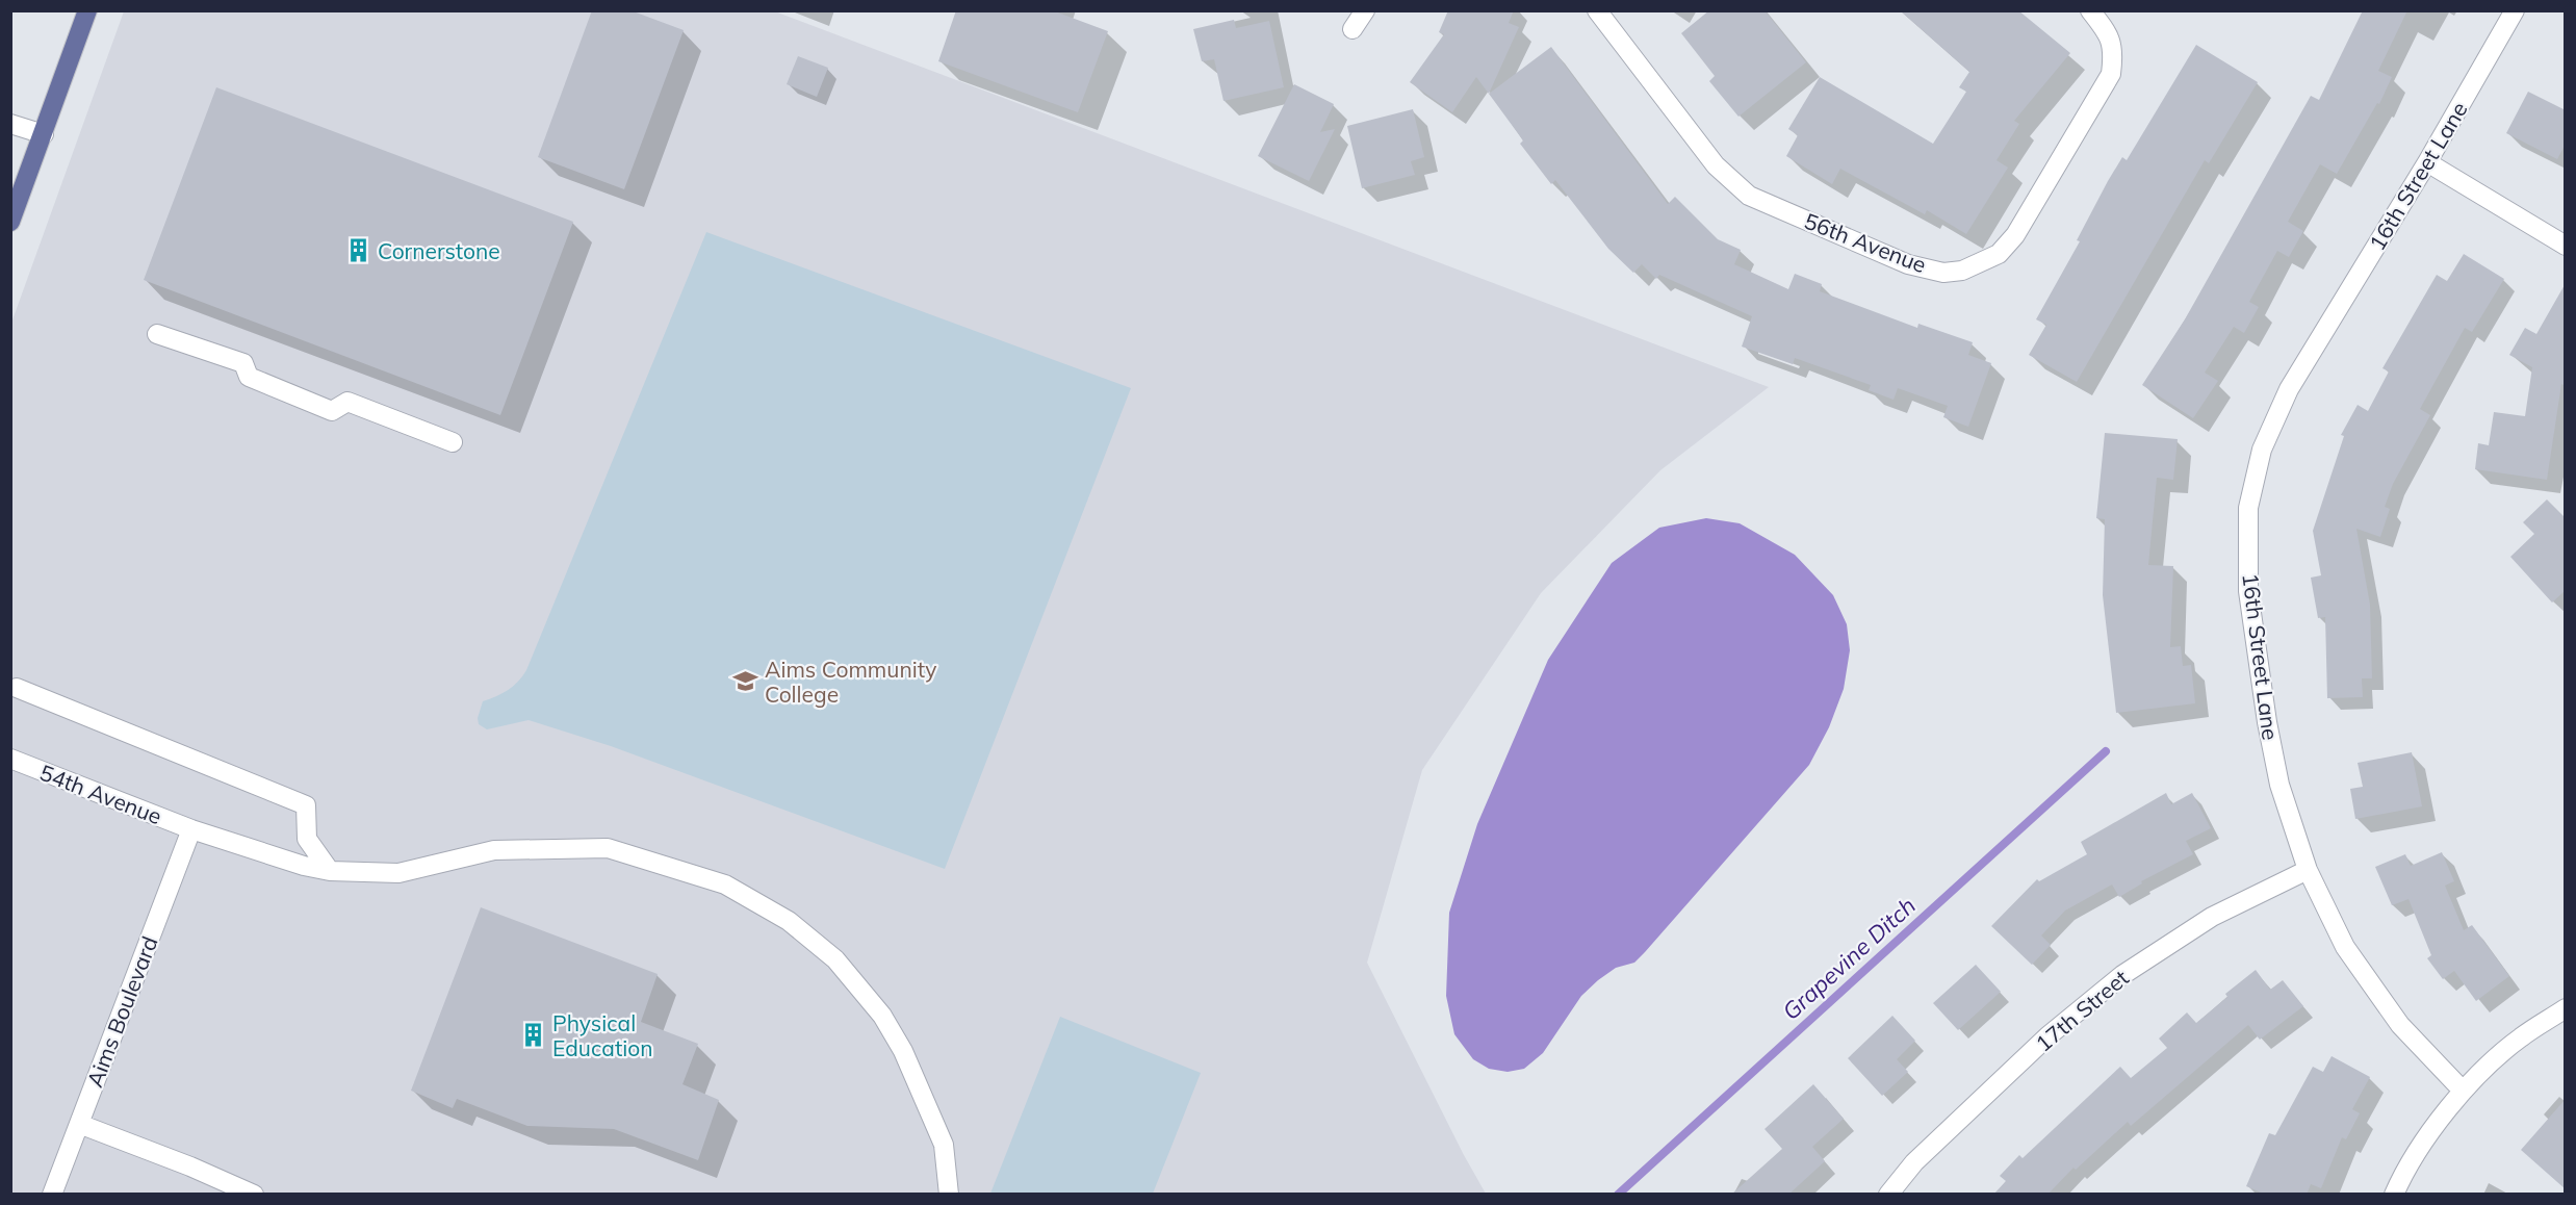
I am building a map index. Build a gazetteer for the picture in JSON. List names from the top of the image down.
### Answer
{
  "streets": {
    "street": [
      "16th Street Lane",
      "56th Avenue",
      "54th Avenue",
      "17th Street",
      "Aims Boulevard"
    ]
  },
  "crossings": [
    ["16th Street Lane", "17th Street"],
    ["54th Avenue", "Aims Boulevard"]
  ],
  "water": ["Grapevine Ditch"],
  "places": {
    "building": ["Cornerstone", "Physical Education"],
    "school or university": ["Aims Community College"]
  }
}
